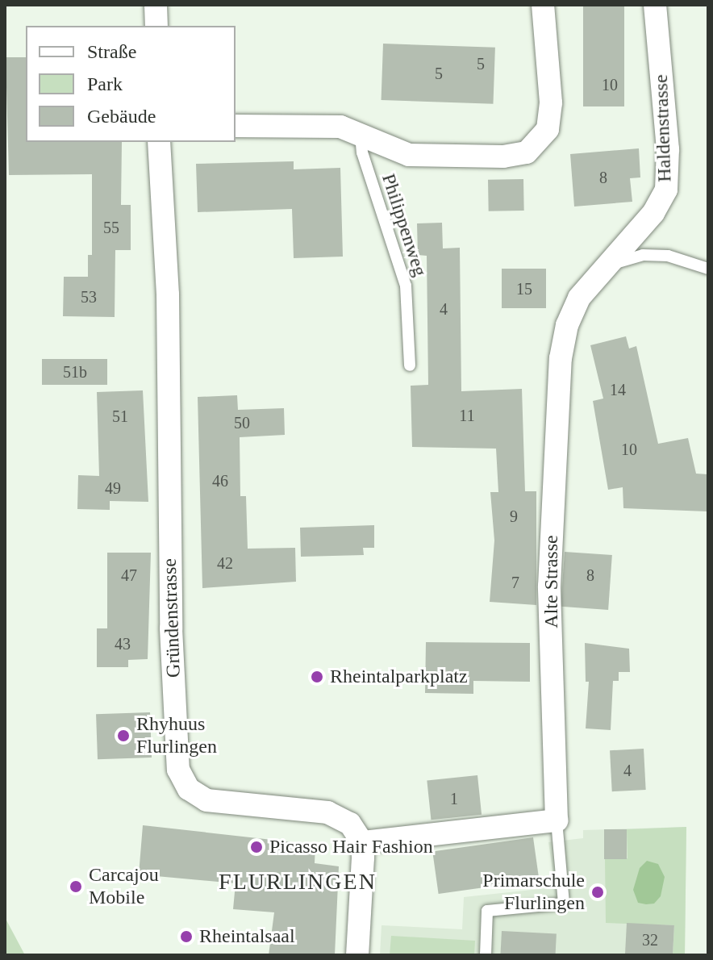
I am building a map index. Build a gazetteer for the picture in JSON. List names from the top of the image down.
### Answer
{
  "streets": {
    "street": ["Haldenstrasse", "Alte Strasse", "Gründenstrasse"],
    "lane": ["Philippenweg"]
  },
  "crossings": [
    ["Haldenstrasse", "Alte Strasse"]
  ],
  "districts": ["FLURLINGEN"],
  "places": [
    "Rheintalparkplatz",
    "Rhyhuus Flurlingen",
    "Picasso Hair Fashion",
    "Carcajou Mobile",
    "Primarschule Flurlingen",
    "Rheintalsaal"
  ],
  "house_numbers": [
    "5",
    "5",
    "10",
    "8",
    "55",
    "15",
    "53",
    "4",
    "51b",
    "14",
    "11",
    "51",
    "50",
    "10",
    "46",
    "49",
    "9",
    "42",
    "47",
    "8",
    "7",
    "43",
    "4",
    "1",
    "32"
  ],
  "legend": ["Straße", "Park", "Gebäude"]
}
